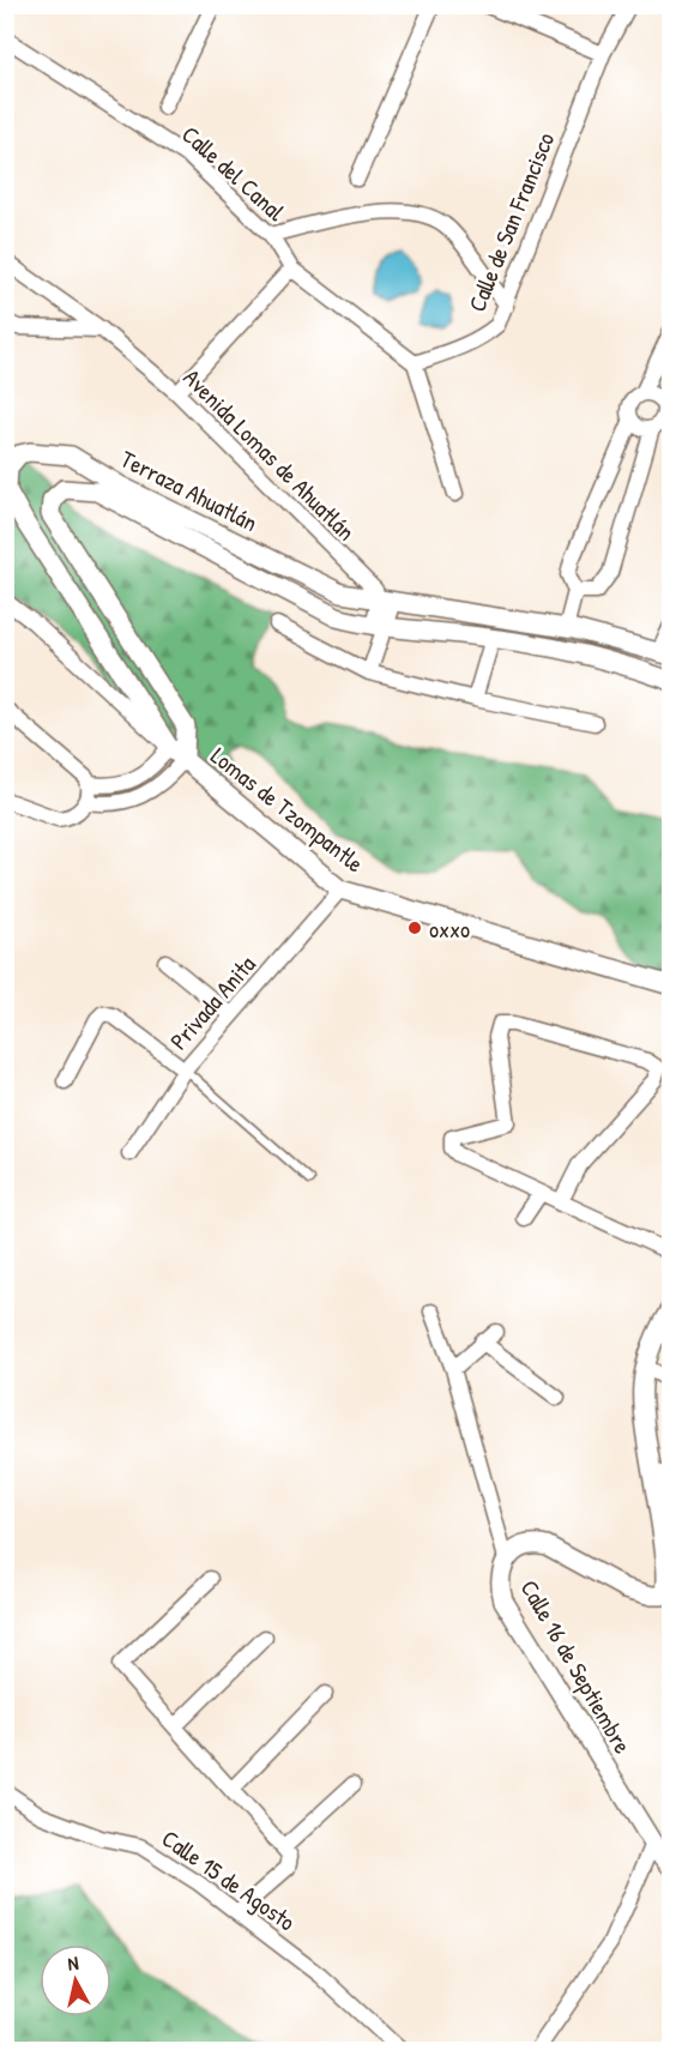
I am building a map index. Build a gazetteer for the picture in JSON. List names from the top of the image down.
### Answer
{
  "streets": {
    "street": [
      "Calle del Canal",
      "Calle de San Francisco",
      "Avenida Lomas de Ahuatlán",
      "Terraza Ahuatlán",
      "Lomas de Tzompantle",
      "Privada Anita",
      "Calle 16 de Septiembre",
      "Calle 15 de Agosto"
    ]
  },
  "crossings": [
    ["Calle del Canal", "Calle de San Francisco"],
    ["Avenida Lomas de Ahuatlán", "Terraza Ahuatlán"],
    ["Terraza Ahuatlán", "Lomas de Tzompantle"],
    ["Lomas de Tzompantle", "Privada Anita"]
  ],
  "places": ["oxxo"],
  "north": "top"
}
